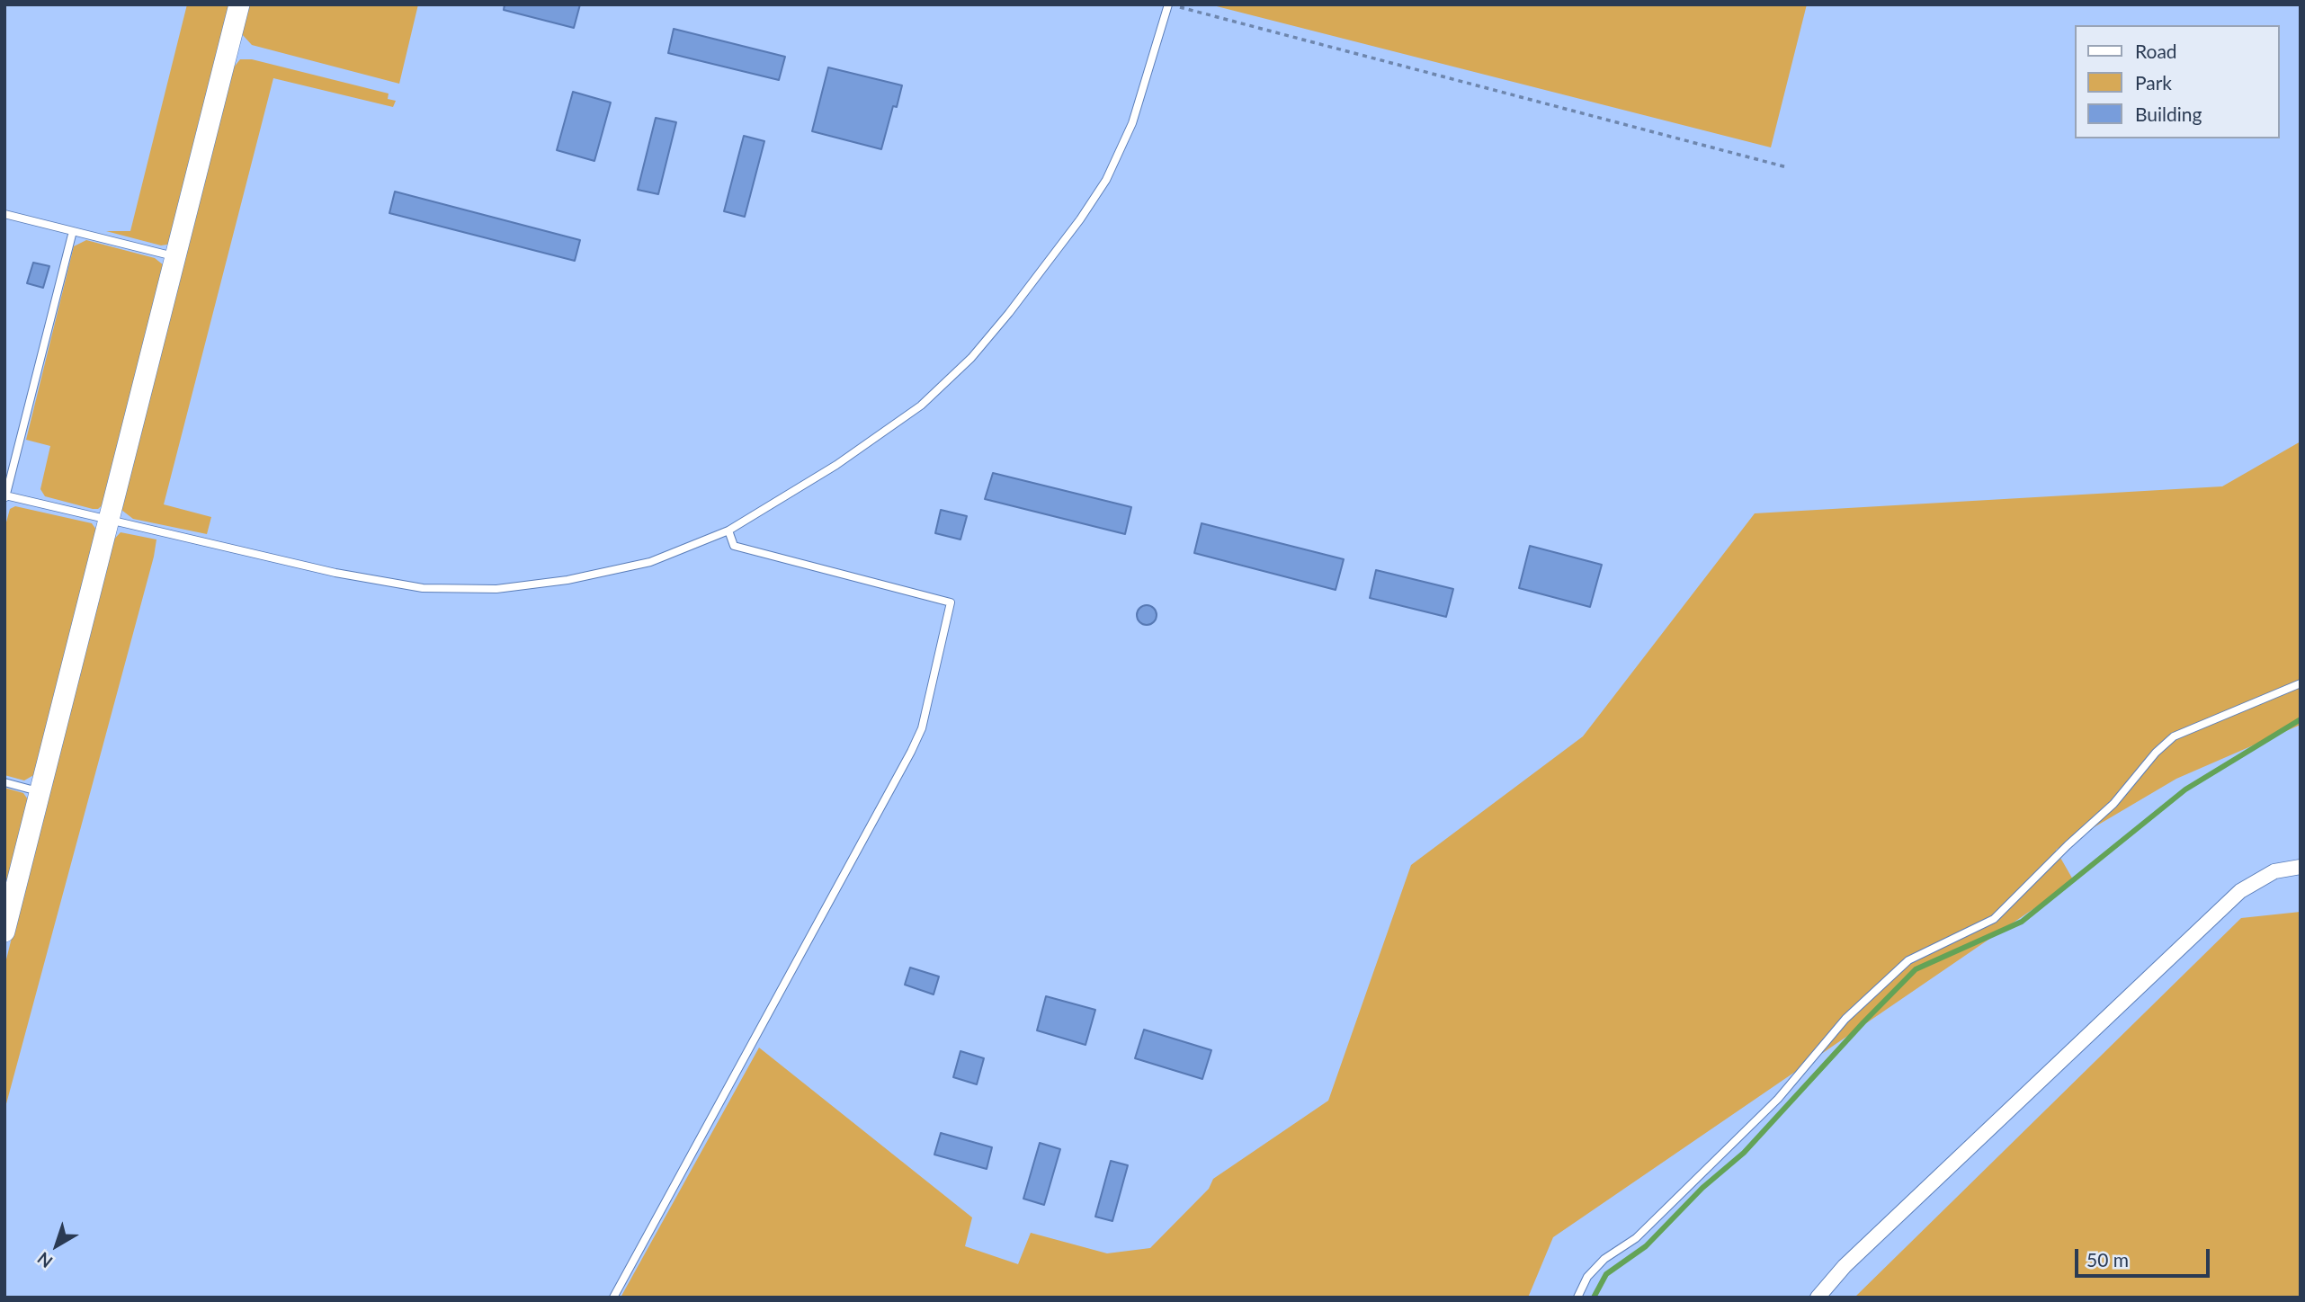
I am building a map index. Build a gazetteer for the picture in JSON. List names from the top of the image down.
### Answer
{
  "legend": ["Road", "Park", "Building"],
  "scale_bar": "50 m",
  "north": "bottom left"
}
